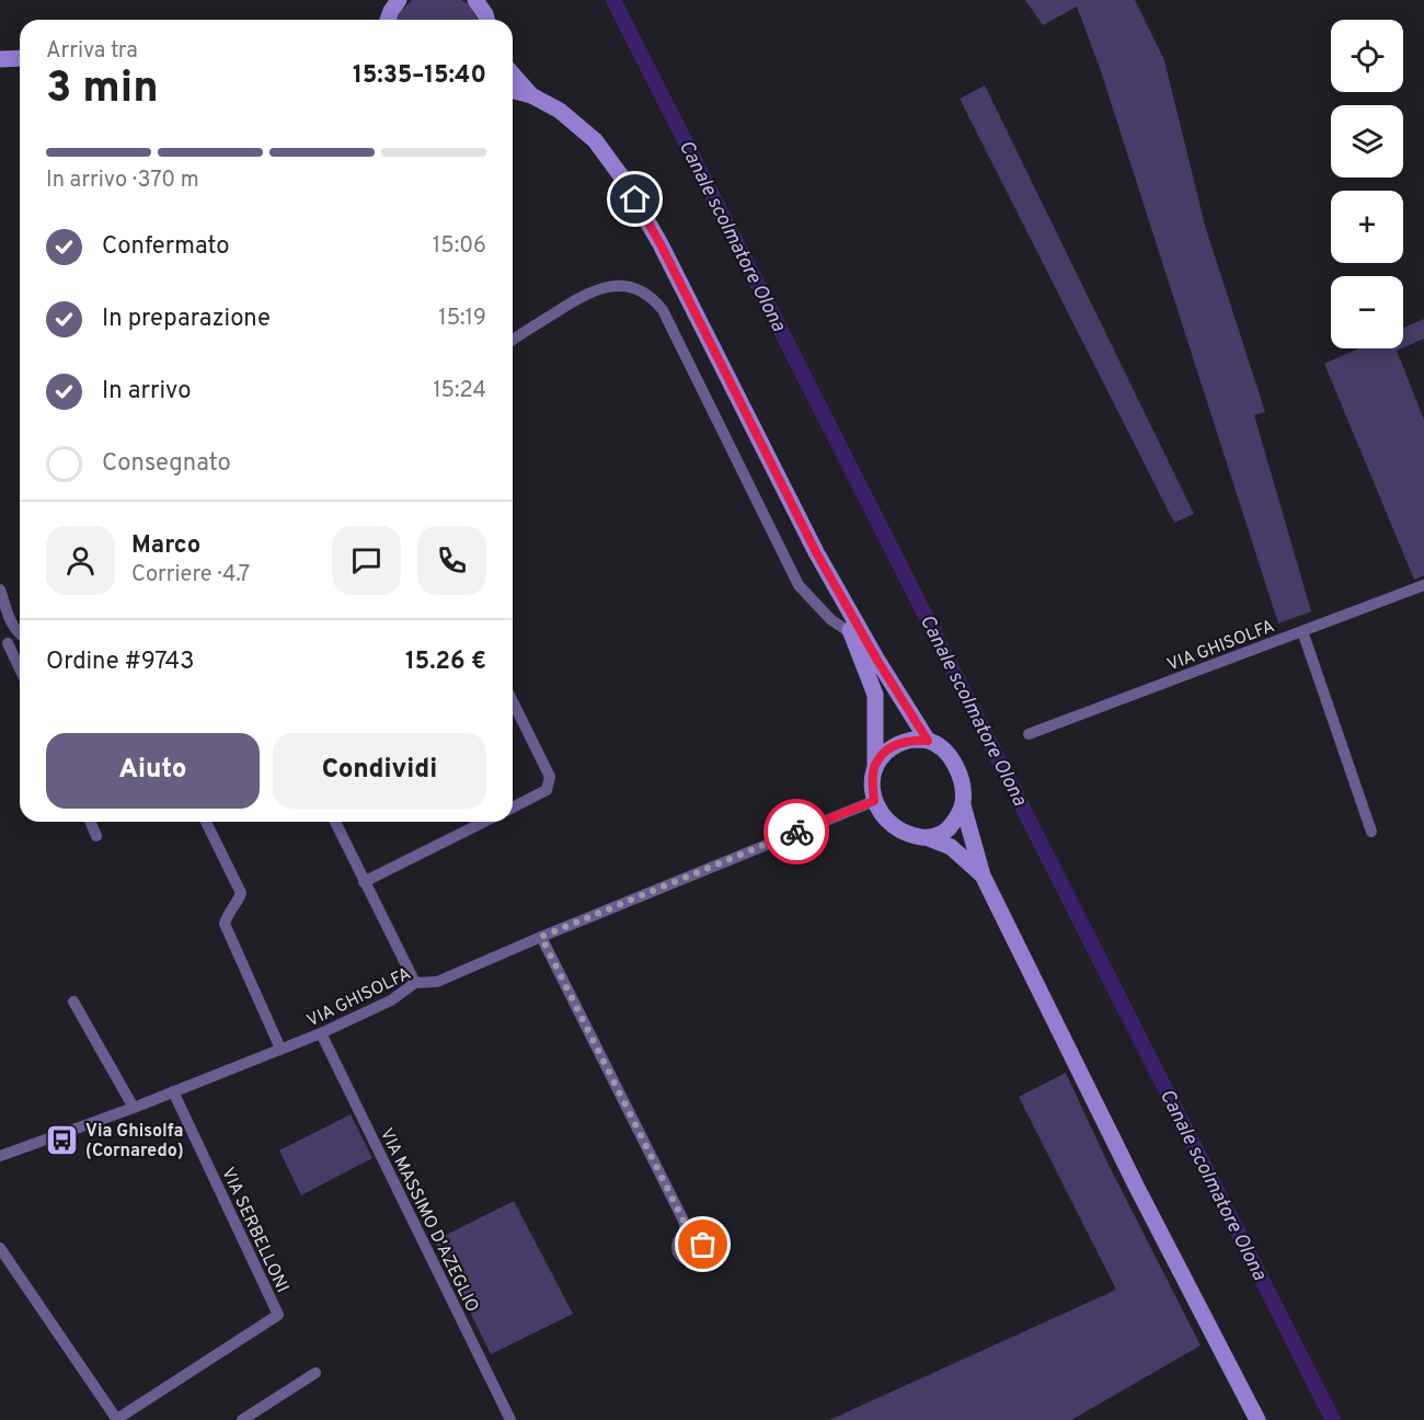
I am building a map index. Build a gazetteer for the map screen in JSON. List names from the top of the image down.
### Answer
{
  "streets": {
    "street": ["VIA GHISOLFA", "VIA MASSIMO D'AZEGLIO", "VIA SERBELLONI"]
  },
  "crossings": [
    ["VIA GHISOLFA", "VIA MASSIMO D'AZEGLIO"],
    ["VIA GHISOLFA", "VIA SERBELLONI"]
  ],
  "water": ["Canale scolmatore Olona"],
  "places": {
    "bus stop": ["Via Ghisolfa (Cornaredo)"]
  },
  "page": {
    "map_buttons": ["+", "−"],
    "heading": ["3 min", "Arriva tra", "15:35–15:40"],
    "panel": [
      "Marco",
      "Corriere · 4.7",
      "Ordine #9743",
      "15.26 €"
    ],
    "bar": "In arrivo · 370 m",
    "list": [
      ["Confermato", "15:06"],
      ["In preparazione", "15:19"],
      ["In arrivo", "15:24"],
      "Consegnato"
    ],
    "buttons": ["Aiuto", "Condividi"]
  }
}
